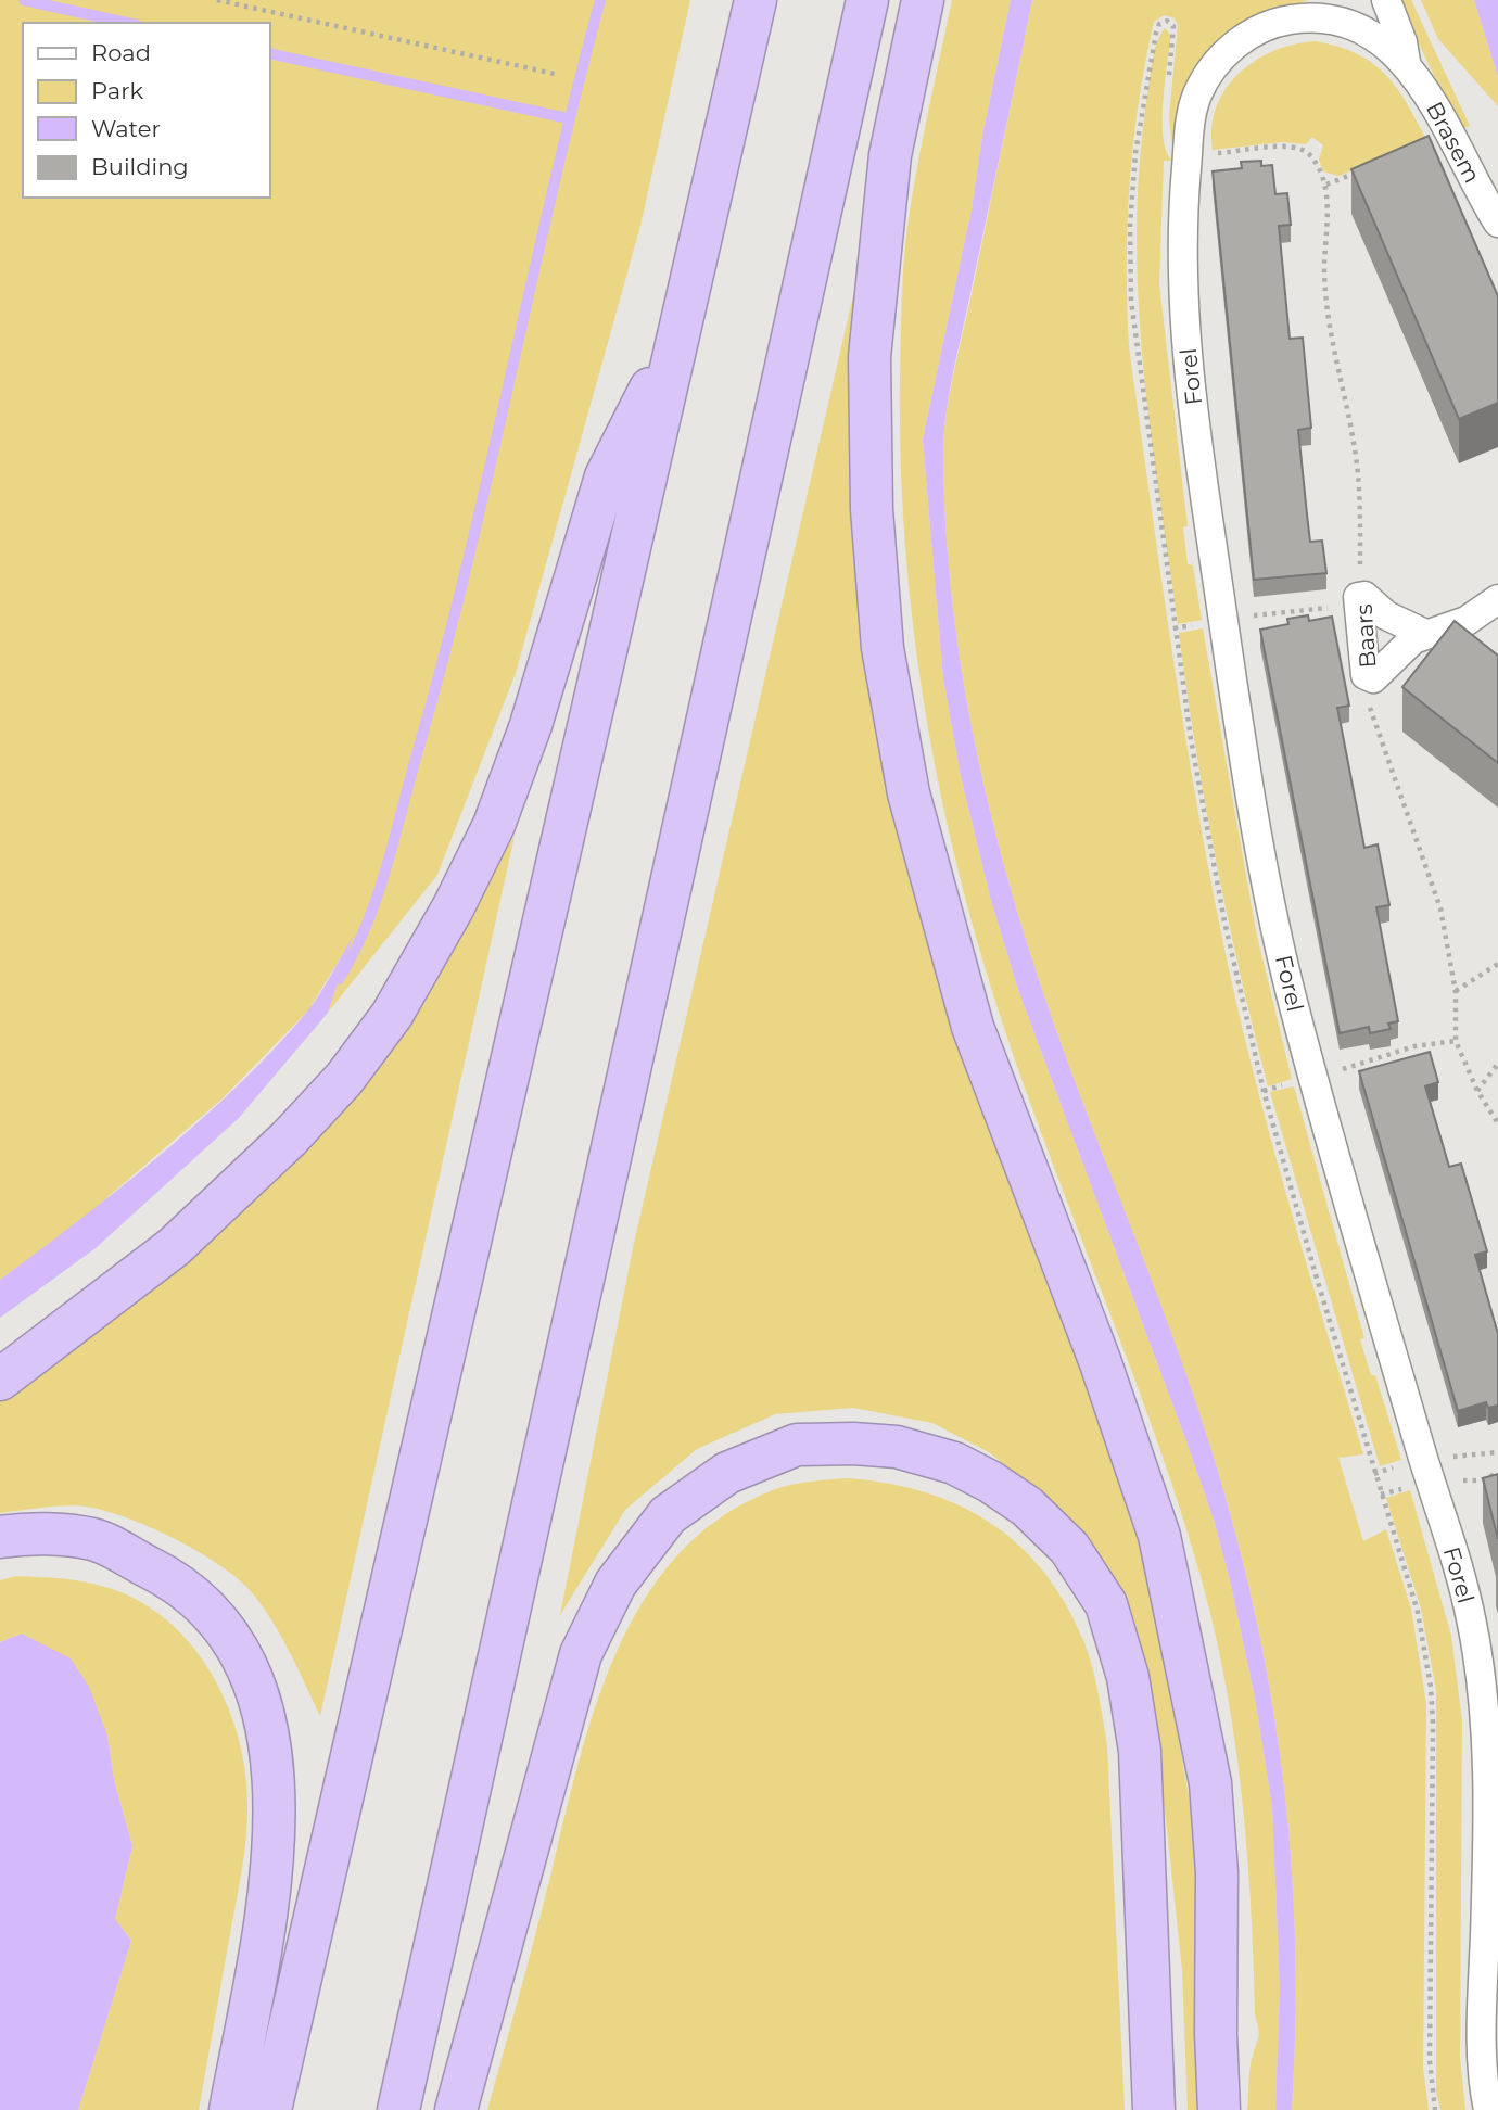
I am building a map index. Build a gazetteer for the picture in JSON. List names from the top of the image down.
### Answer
{
  "streets": {
    "street": ["Brasem", "Forel", "Baars"]
  },
  "crossings": [
    ["Brasem", "Forel"]
  ],
  "legend": [
    "Road",
    "Park",
    "Water",
    "Building"
  ]
}
